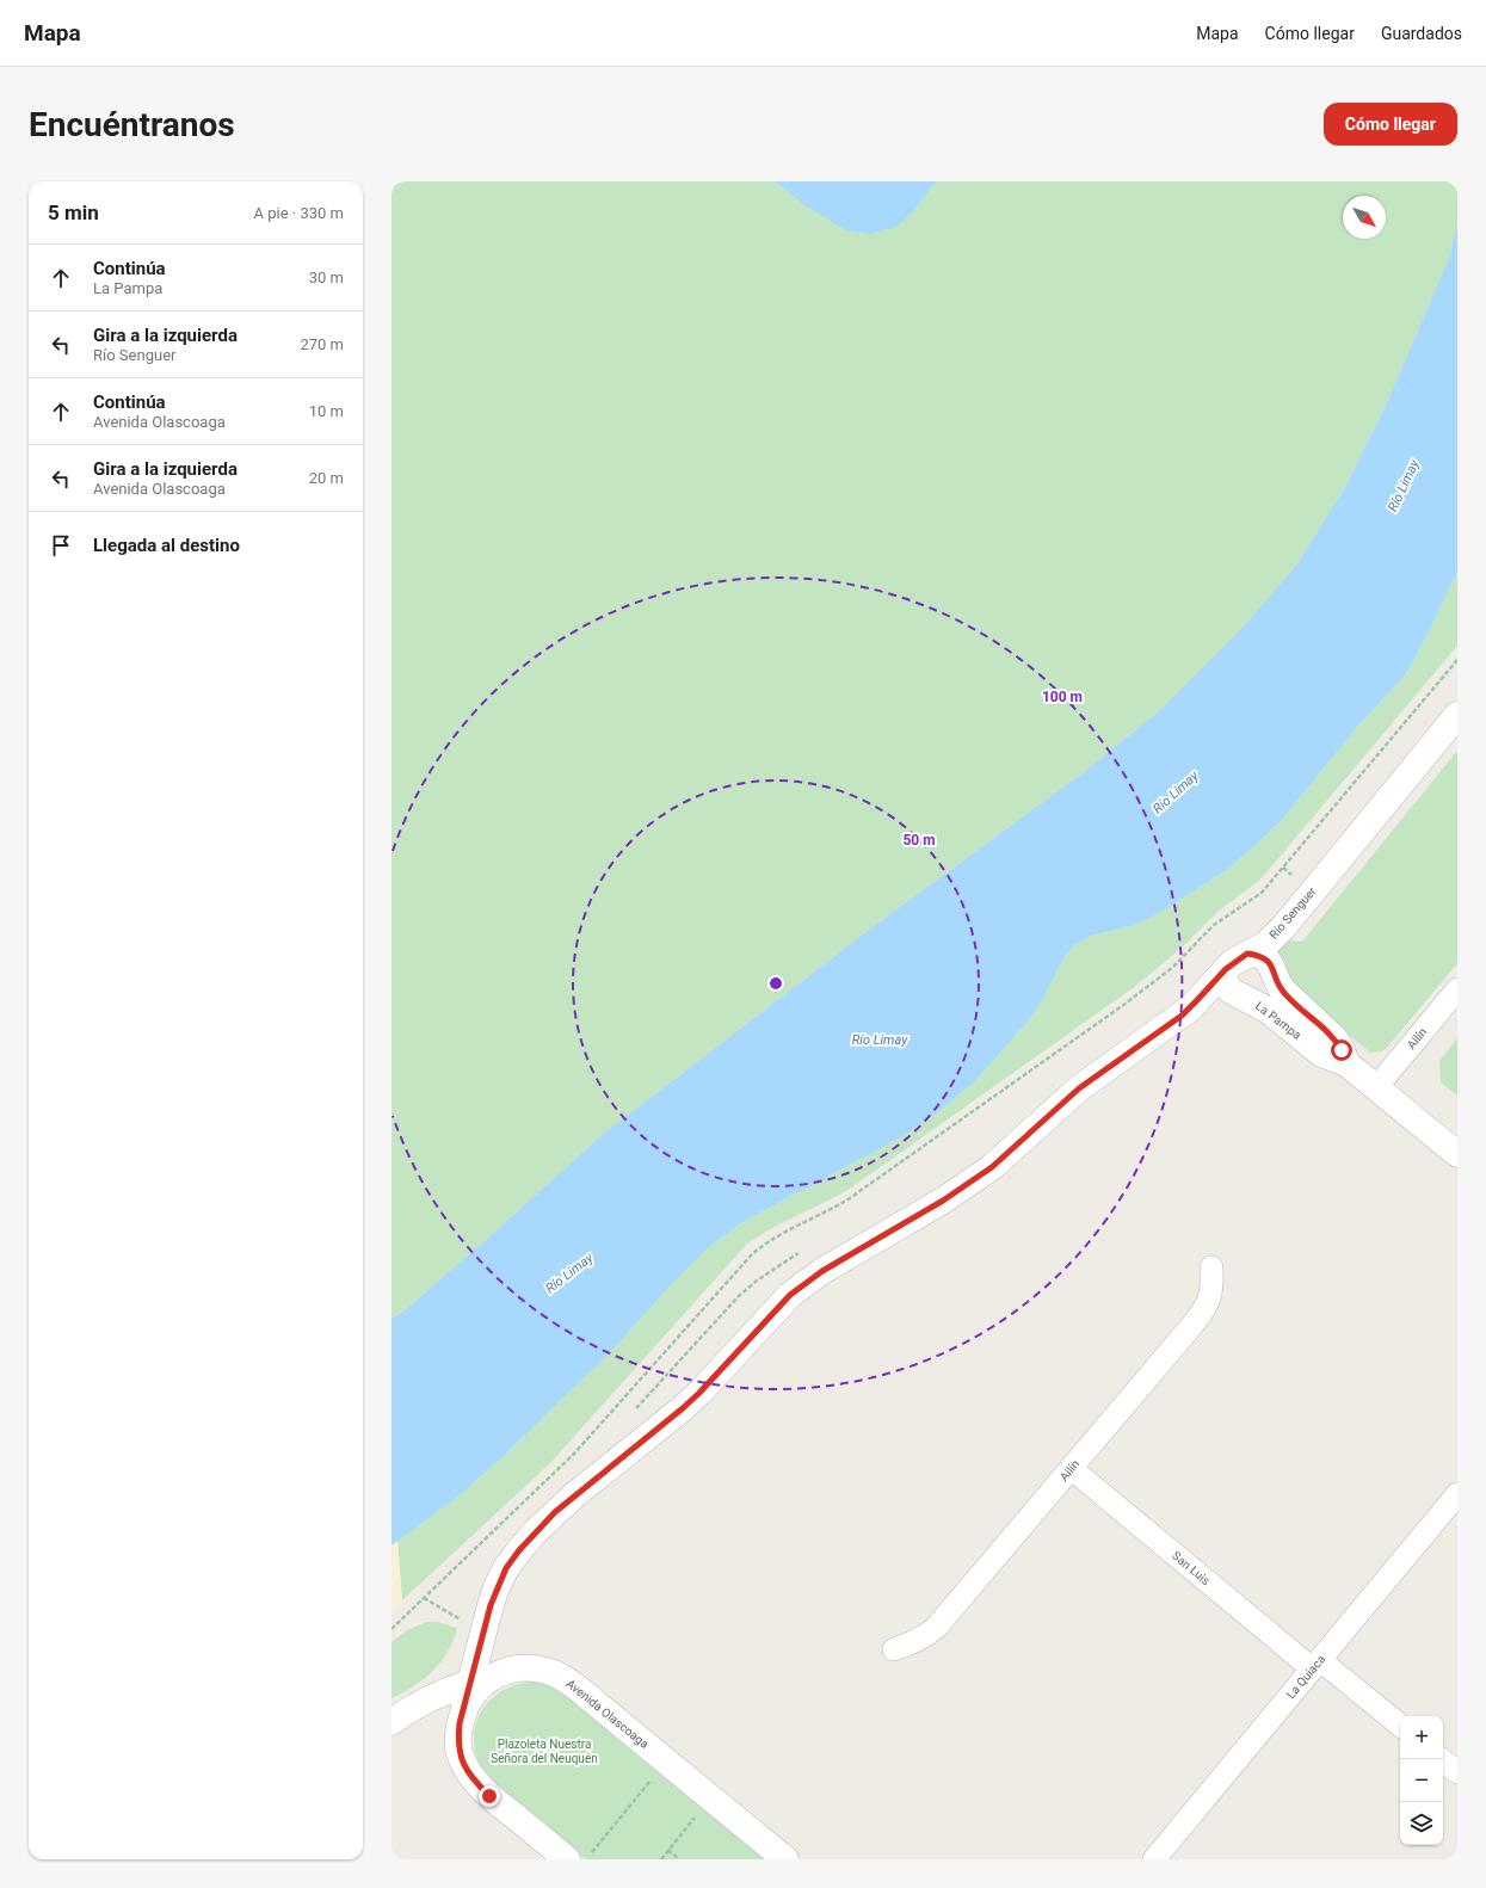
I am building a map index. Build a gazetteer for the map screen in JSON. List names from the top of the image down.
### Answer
{
  "streets": {
    "main road": ["Río Senguer", "La Pampa", "Avenida Olascoaga"],
    "street": ["Ailín", "San Luis", "La Quiaca"]
  },
  "crossings": [
    ["Río Senguer", "La Pampa"],
    ["Río Senguer", "Avenida Olascoaga"],
    ["La Pampa", "Ailín"],
    ["Ailín", "San Luis"],
    ["San Luis", "La Quiaca"]
  ],
  "water": ["Río Limay"],
  "parks": ["Plazoleta Nuestra Señora del Neuquén"],
  "north": "bottom right",
  "page": {
    "header": "Mapa",
    "nav": ["Mapa", "Cómo llegar", "Guardados"],
    "buttons": "Cómo llegar",
    "title": "Encuéntranos",
    "heading": ["5 min", "A pie · 330 m"],
    "list": [
      ["Continúa", "La Pampa", "30 m"],
      ["Gira a la izquierda", "Río Senguer", "270 m"],
      ["Continúa", "Avenida Olascoaga", "10 m"],
      ["Gira a la izquierda", "Avenida Olascoaga", "20 m"],
      "Llegada al destino"
    ],
    "map_buttons": ["+", "−"]
  },
  "rings": ["100 m", "50 m"]
}
